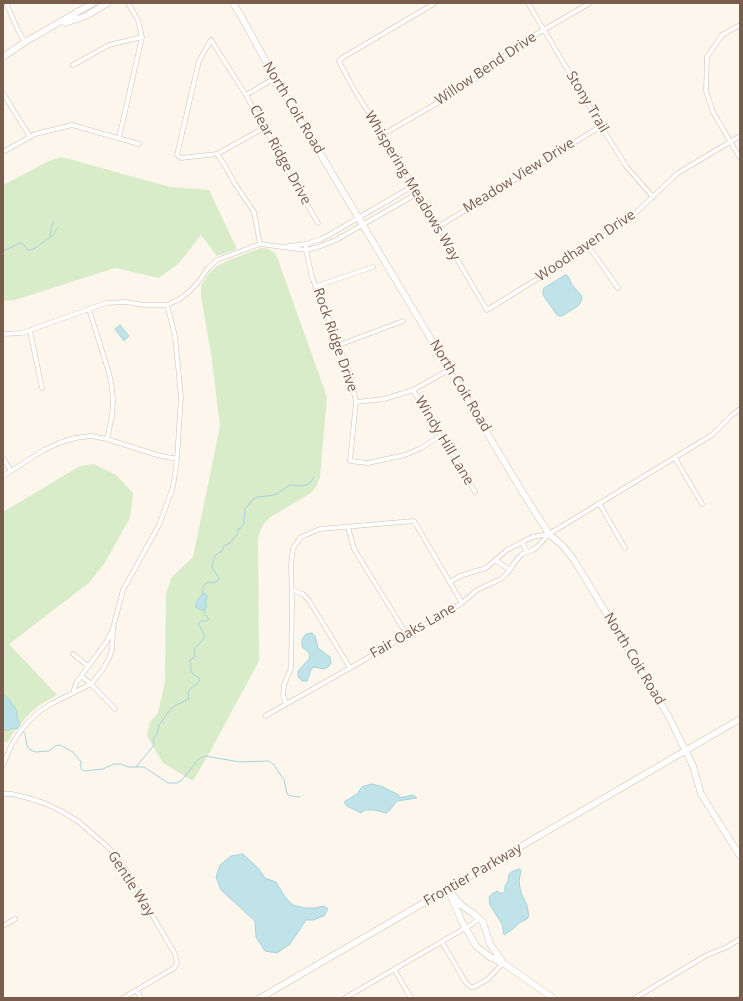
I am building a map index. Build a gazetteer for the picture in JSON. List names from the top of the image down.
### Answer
{
  "streets": {
    "street": [
      "Willow Bend Drive",
      "Stony Trail",
      "North Coit Road",
      "Clear Ridge Drive",
      "Meadow View Drive",
      "Whispering Meadows Way",
      "Woodhaven Drive",
      "Rock Ridge Drive",
      "Windy Hill Lane",
      "Fair Oaks Lane",
      "Frontier Parkway",
      "Gentle Way"
    ]
  },
  "crossings": [
    ["Willow Bend Drive", "Stony Trail"],
    ["Willow Bend Drive", "Whispering Meadows Way"],
    ["Stony Trail", "Meadow View Drive"],
    ["Stony Trail", "Woodhaven Drive"],
    ["North Coit Road", "Clear Ridge Drive"],
    ["North Coit Road", "Fair Oaks Lane"],
    ["North Coit Road", "Frontier Parkway"],
    ["Meadow View Drive", "Whispering Meadows Way"],
    ["Whispering Meadows Way", "Woodhaven Drive"],
    ["Rock Ridge Drive", "Windy Hill Lane"]
  ]
}
